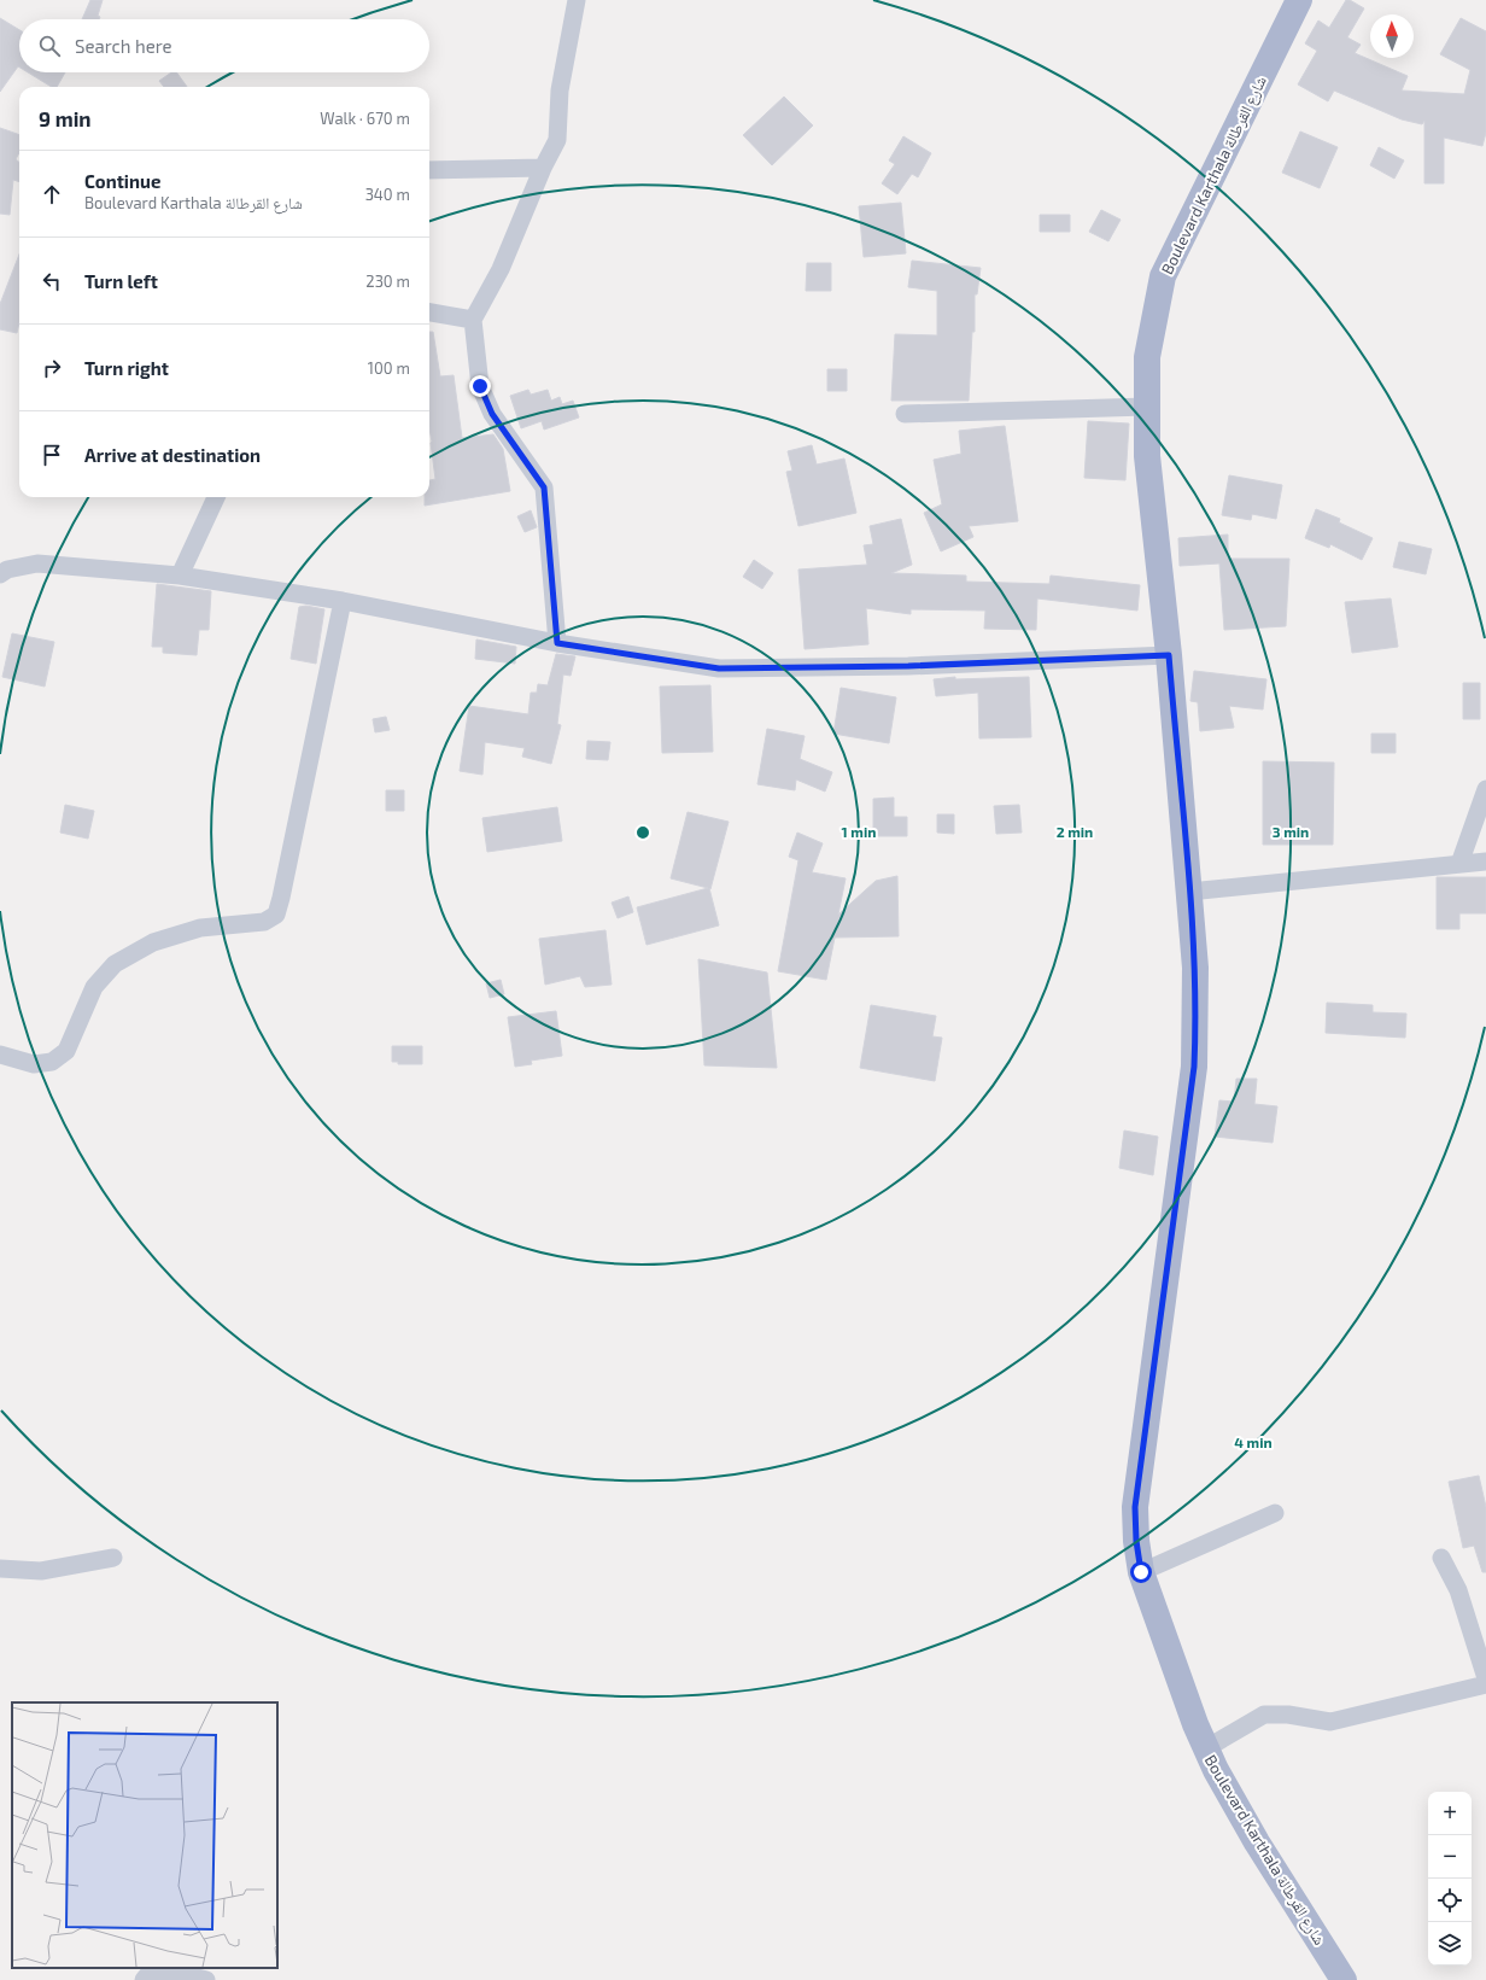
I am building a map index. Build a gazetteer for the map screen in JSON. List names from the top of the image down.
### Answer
{
  "streets": {
    "main road": ["Boulevard Karthala شارع القرطالة"]
  },
  "north": "top",
  "page": {
    "search": "Search here",
    "heading": ["9 min", "Walk · 670 m"],
    "list": [
      ["Continue", "Boulevard Karthala شارع القرطالة", "340 m"],
      ["Turn left", "230 m"],
      ["Turn right", "100 m"],
      "Arrive at destination"
    ],
    "map_buttons": ["+", "−"]
  },
  "rings": [
    "1 min",
    "2 min",
    "3 min",
    "4 min"
  ]
}
